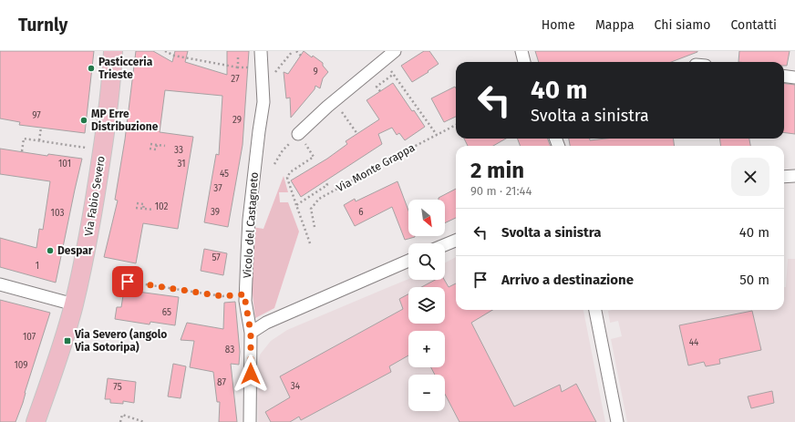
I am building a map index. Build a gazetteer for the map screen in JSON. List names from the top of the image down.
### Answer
{
  "streets": {
    "main road": ["Via Fabio Severo"],
    "street": ["Vicolo del Castagneto"],
    "path": ["Via Monte Grappa"]
  },
  "places": {
    "other": ["Pasticceria Trieste", "MP Erre Distribuzione", "Despar"],
    "transit": ["Via Severo (angolo Via Sotoripa)"]
  },
  "house_numbers": [
    "9",
    "27",
    "97",
    "29",
    "33",
    "101",
    "31",
    "45",
    "37",
    "102",
    "39",
    "6",
    "103",
    "57",
    "1",
    "65",
    "107",
    "44",
    "83",
    "109",
    "87",
    "34",
    "75"
  ],
  "north": "bottom right",
  "page": {
    "header": "Turnly",
    "nav": [
      "Home",
      "Mappa",
      "Chi siamo",
      "Contatti"
    ],
    "turn": ["40 m", "Svolta a sinistra"],
    "heading": ["2 min", "90 m · 21:44"],
    "map_buttons": ["+", "−"],
    "list": [
      {
        "name": "Svolta a sinistra",
        "value": "40 m"
      },
      {
        "name": "Arrivo a destinazione",
        "value": "50 m"
      }
    ]
  }
}
